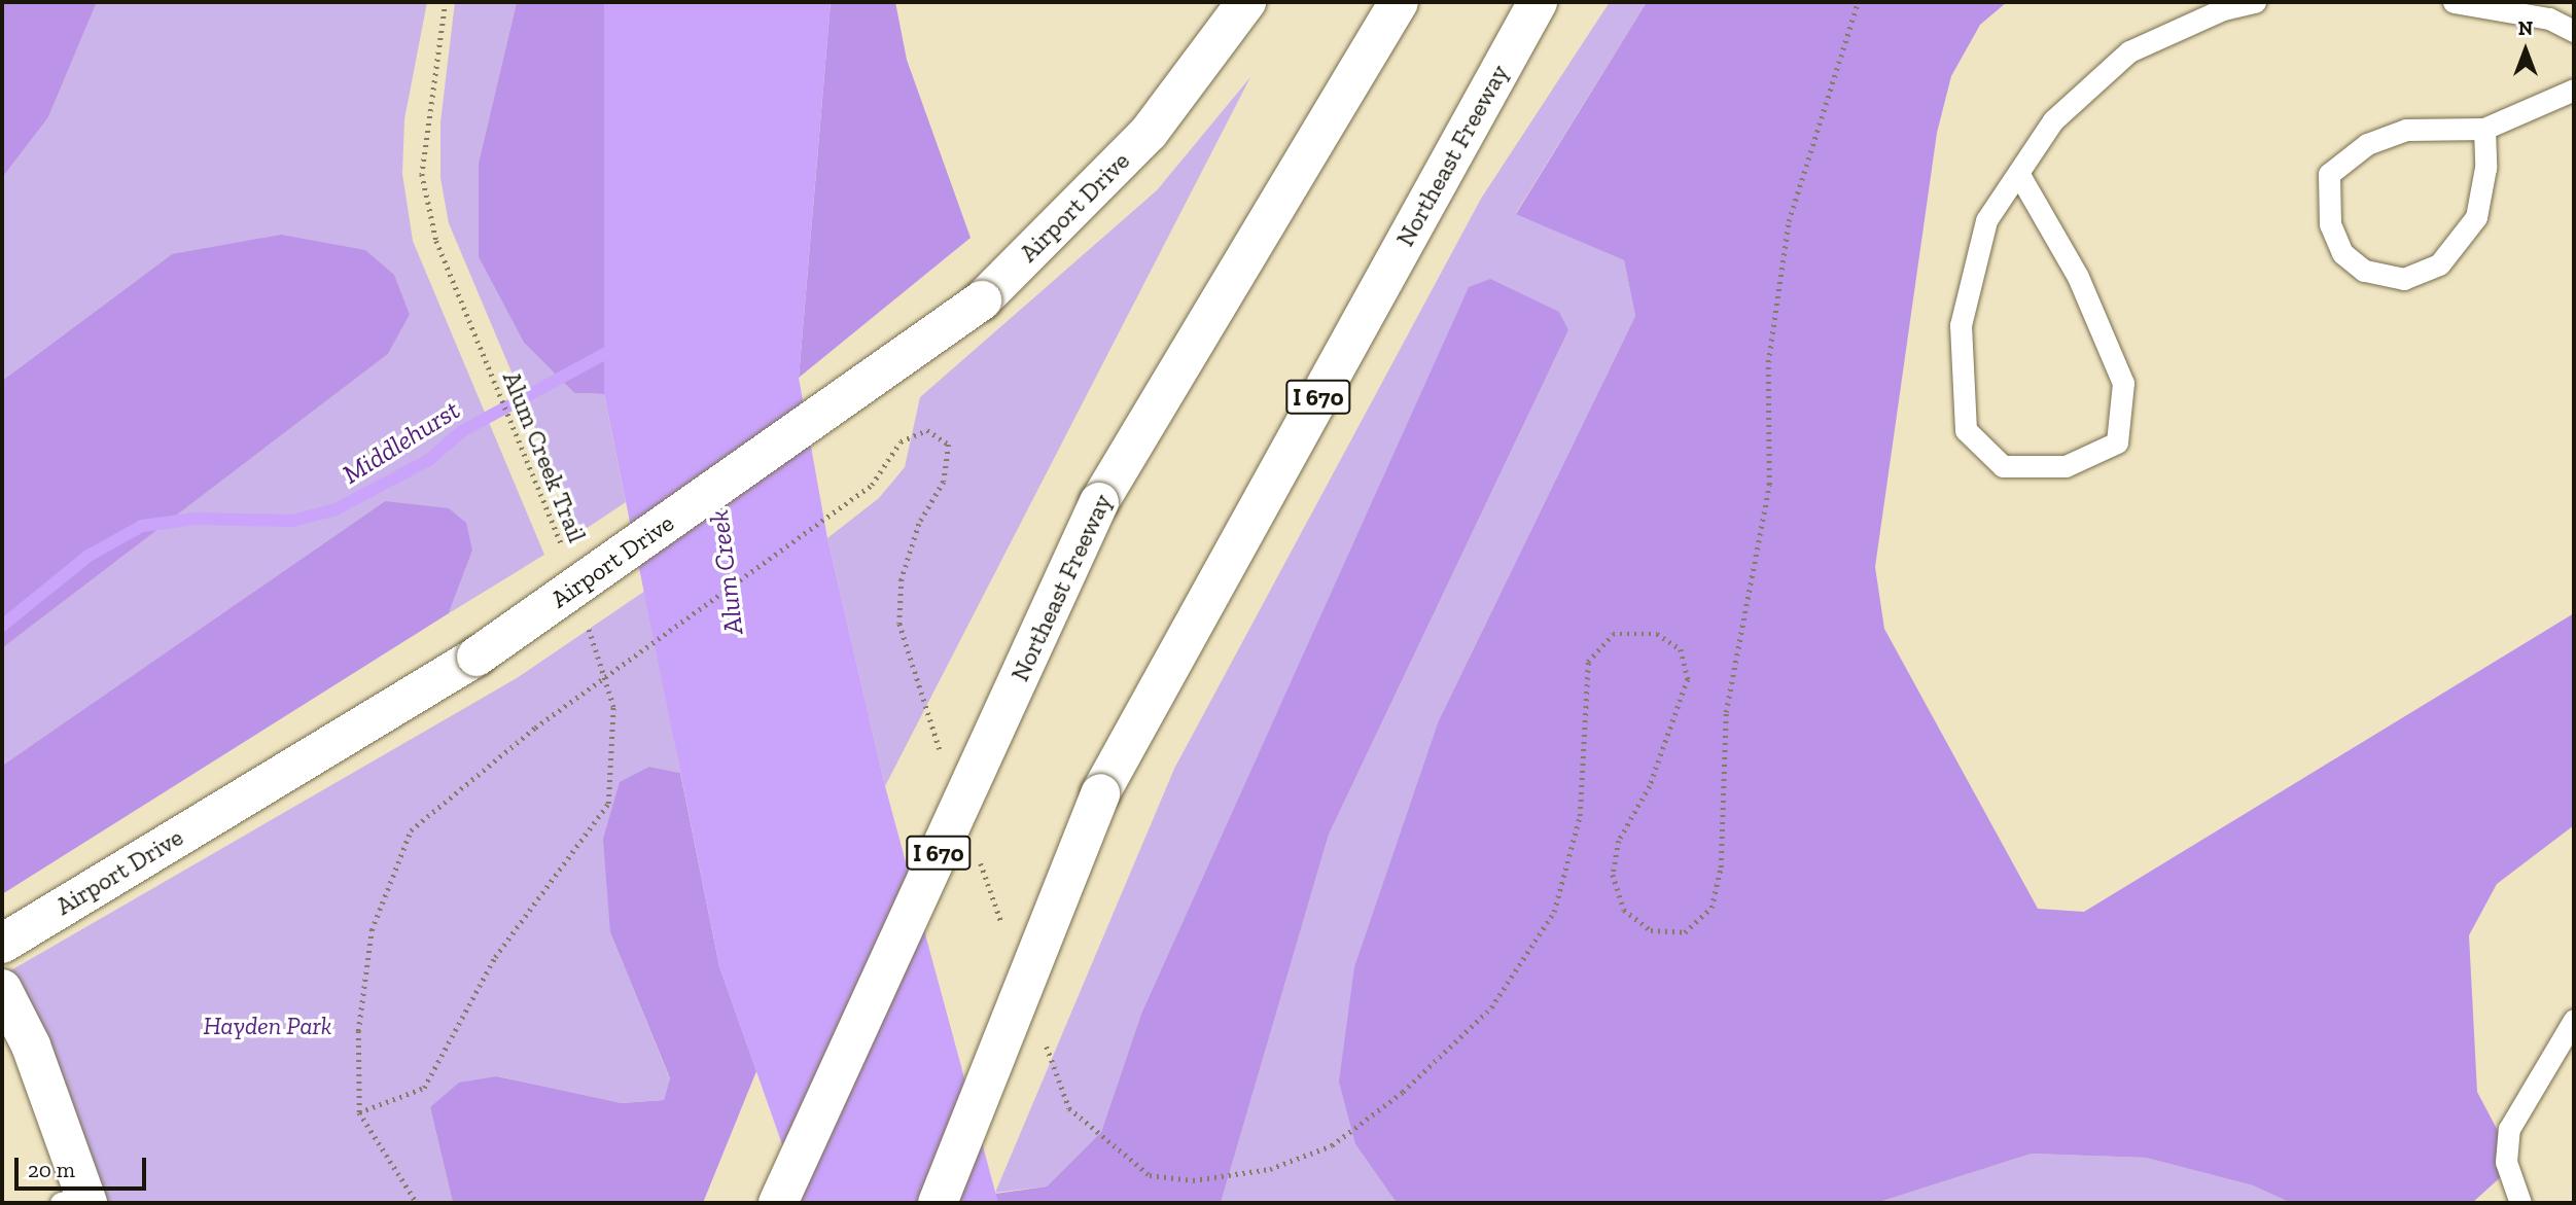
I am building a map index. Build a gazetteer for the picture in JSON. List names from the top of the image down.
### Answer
{
  "streets": {
    "main road": ["Northeast Freeway", "Airport Drive", "I 670"],
    "path": ["Alum Creek Trail"]
  },
  "water": ["Middlehurst", "Alum Creek"],
  "parks": ["Hayden Park"],
  "scale_bar": "20 m",
  "north": "top"
}
